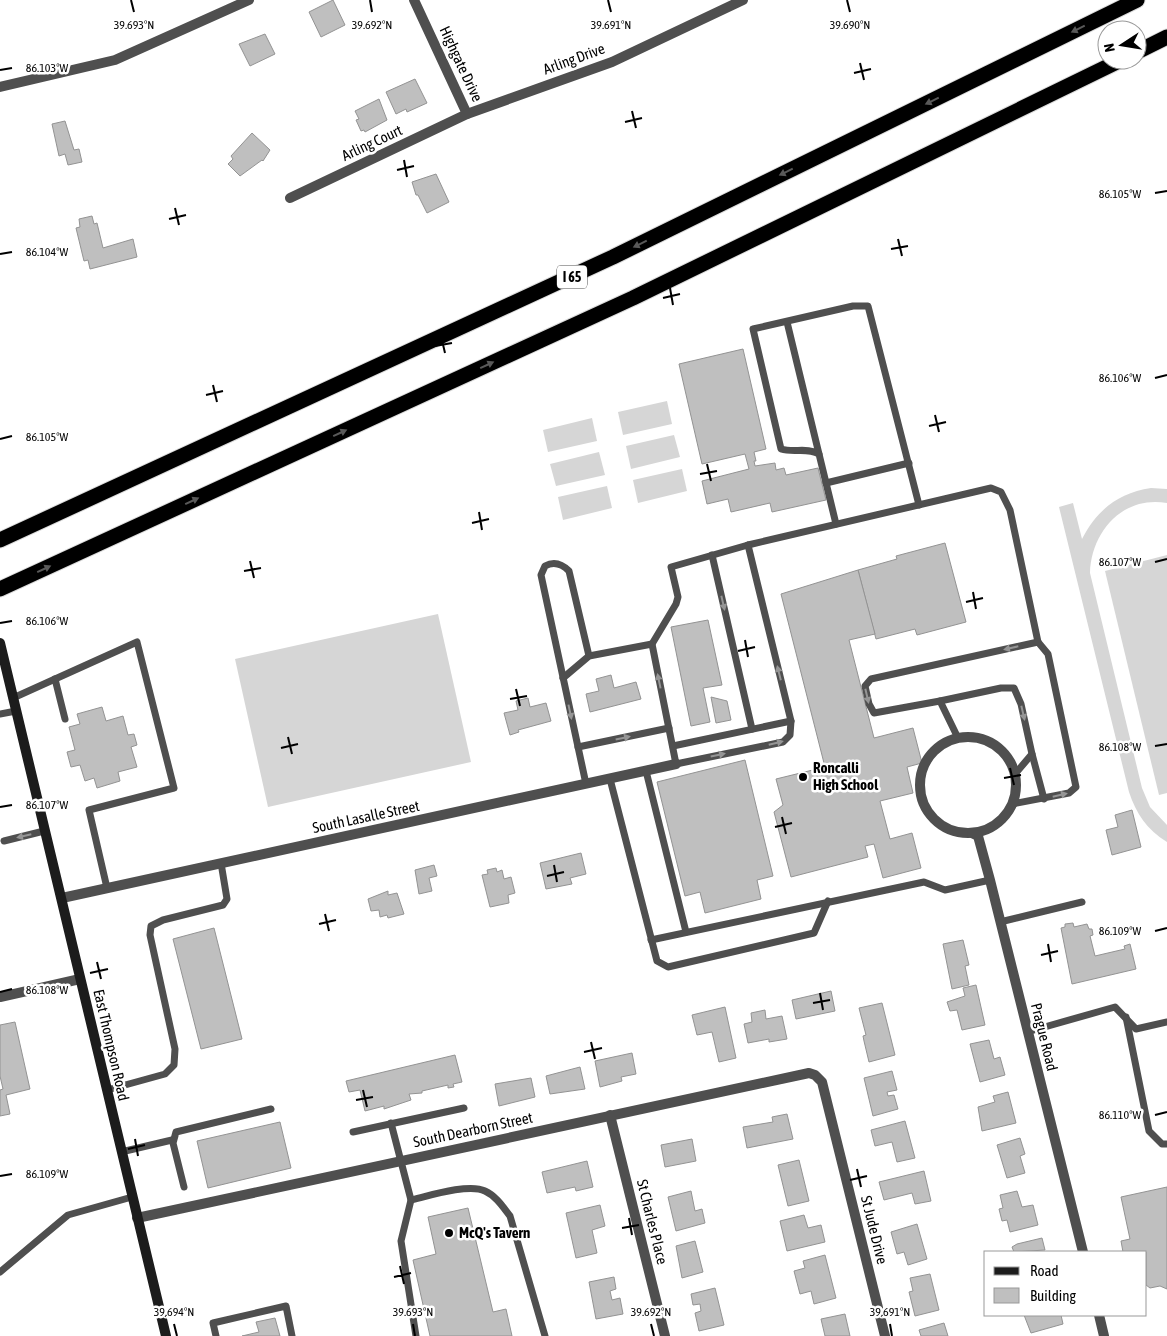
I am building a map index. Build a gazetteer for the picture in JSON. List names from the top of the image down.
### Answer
{
  "streets": {
    "highway": ["I 65"],
    "main road": ["East Thompson Road"],
    "street": [
      "Arling Drive",
      "Highgate Drive",
      "Arling Court",
      "South Lasalle Street",
      "Prague Road",
      "South Dearborn Street",
      "St Charles Place",
      "St Jude Drive"
    ]
  },
  "crossings": [
    ["Arling Drive", "Highgate Drive"],
    ["Arling Drive", "Arling Court"],
    ["Highgate Drive", "Arling Court"],
    ["South Lasalle Street", "East Thompson Road"],
    ["East Thompson Road", "South Dearborn Street"],
    ["South Dearborn Street", "St Charles Place"],
    ["South Dearborn Street", "St Jude Drive"]
  ],
  "places": ["Roncalli High School", "McQ's Tavern"],
  "legend": ["Road", "Building"],
  "north": "left",
  "coordinates": [
    "39.693°N",
    "39.692°N",
    "39.691°N",
    "39.690°N",
    "86.103°W",
    "86.105°W",
    "86.104°W",
    "86.106°W",
    "86.107°W",
    "86.108°W",
    "86.109°W",
    "86.110°W",
    "39.694°N"
  ]
}
